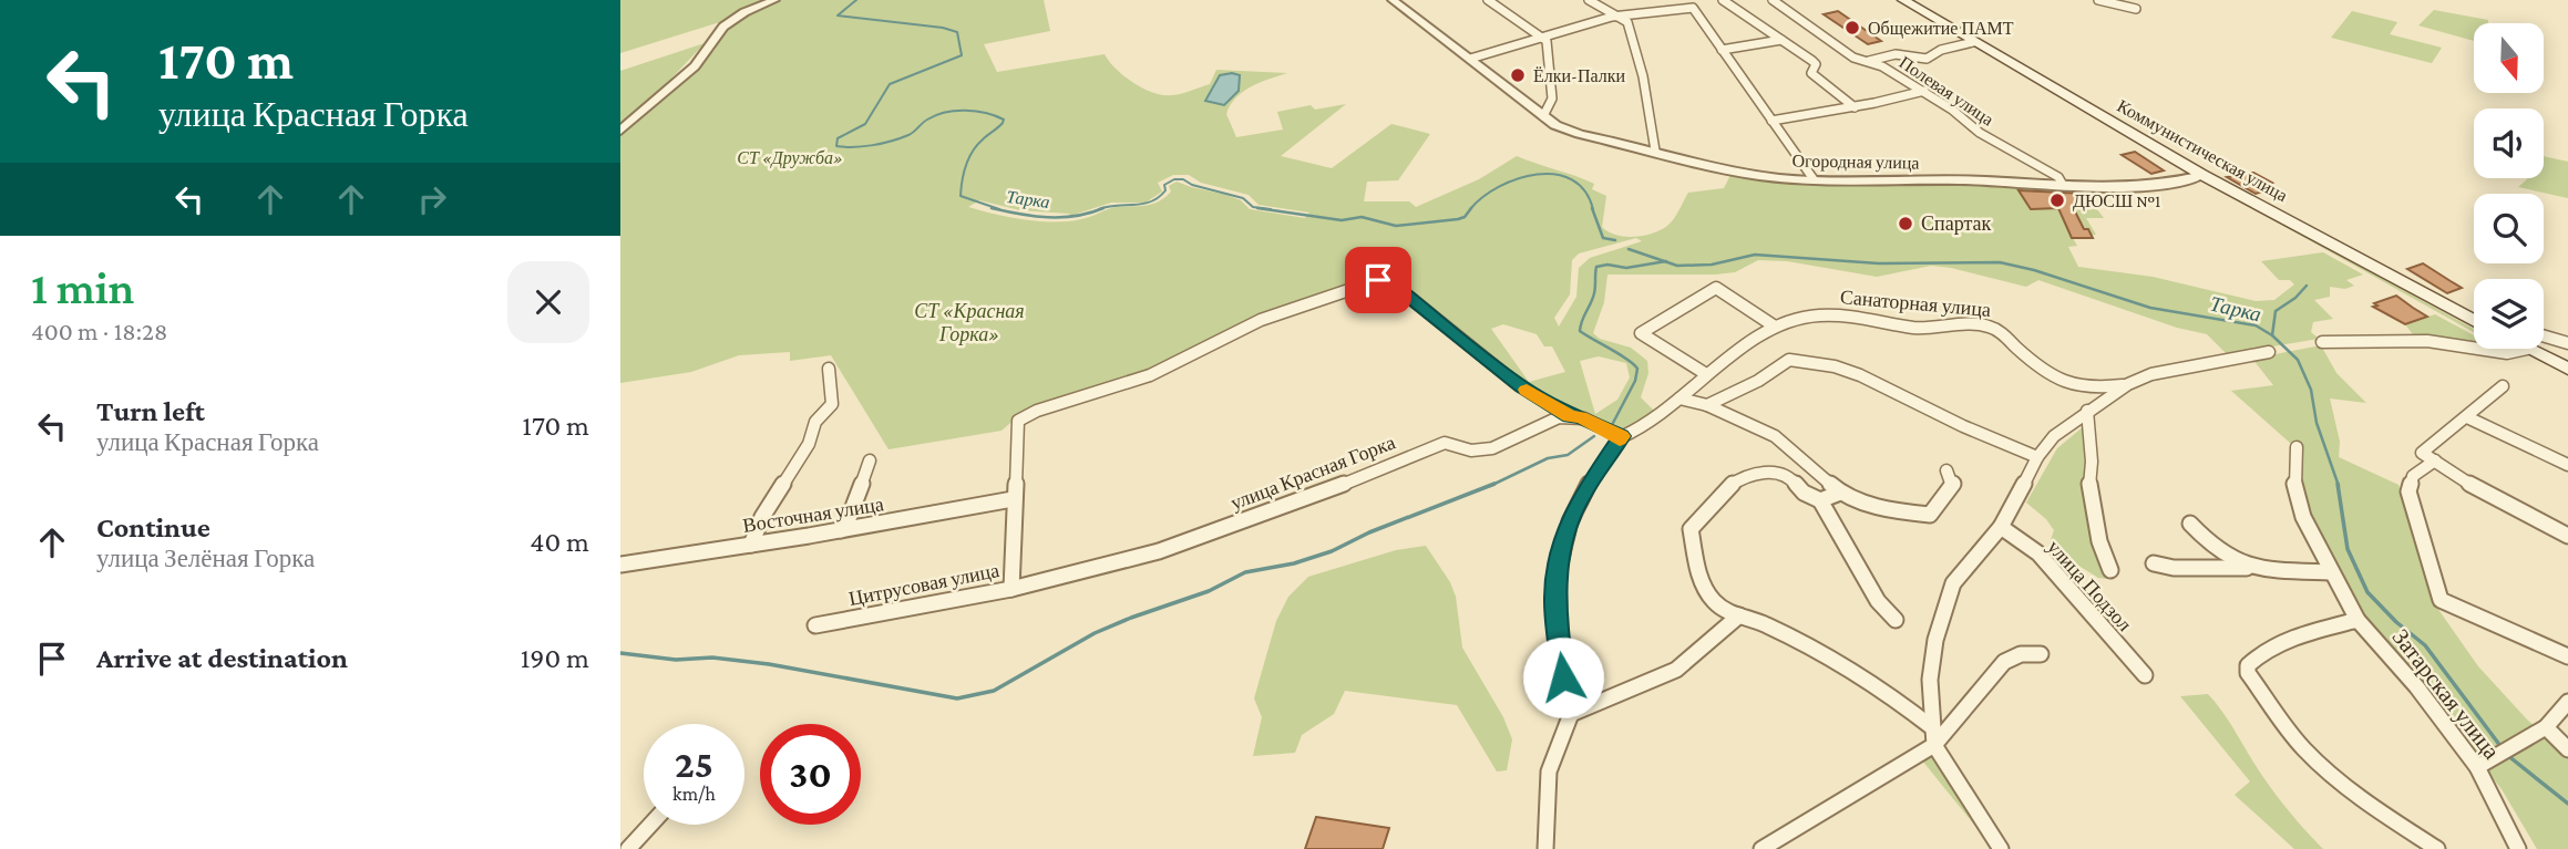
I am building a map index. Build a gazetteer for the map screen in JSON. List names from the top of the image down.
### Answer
{
  "streets": {
    "main road": ["Коммунистическая улица"],
    "street": [
      "Полевая улица",
      "Огородная улица",
      "Санаторная улица",
      "улица Красная Горка",
      "Восточная улица",
      "Цитрусовая улица",
      "улица Подзол",
      "Затарская улица"
    ]
  },
  "crossings": [
    ["Полевая улица", "Огородная улица"],
    ["Коммунистическая улица", "Огородная улица"],
    ["улица Красная Горка", "Цитрусовая улица"],
    ["Восточная улица", "Цитрусовая улица"]
  ],
  "water": ["Тарка"],
  "parks": ["СТ «Дружба»", "СТ «Красная Горка»"],
  "places": [
    "Общежитие ПАМТ",
    "Ёлки-Палки",
    "ДЮСШ №1",
    "Спартак"
  ],
  "north": "bottom",
  "page": {
    "turn": ["170 m", "улица Красная Горка"],
    "heading": ["1 min", "400 m · 18:28"],
    "list": [
      {
        "name": "Turn left",
        "note": "улица Красная Горка",
        "value": "170 m"
      },
      {
        "name": "Continue",
        "note": "улица Зелёная Горка",
        "value": "40 m"
      },
      {
        "name": "Arrive at destination",
        "value": "190 m"
      }
    ],
    "speed": "25 km/h",
    "limit": "30"
  }
}
